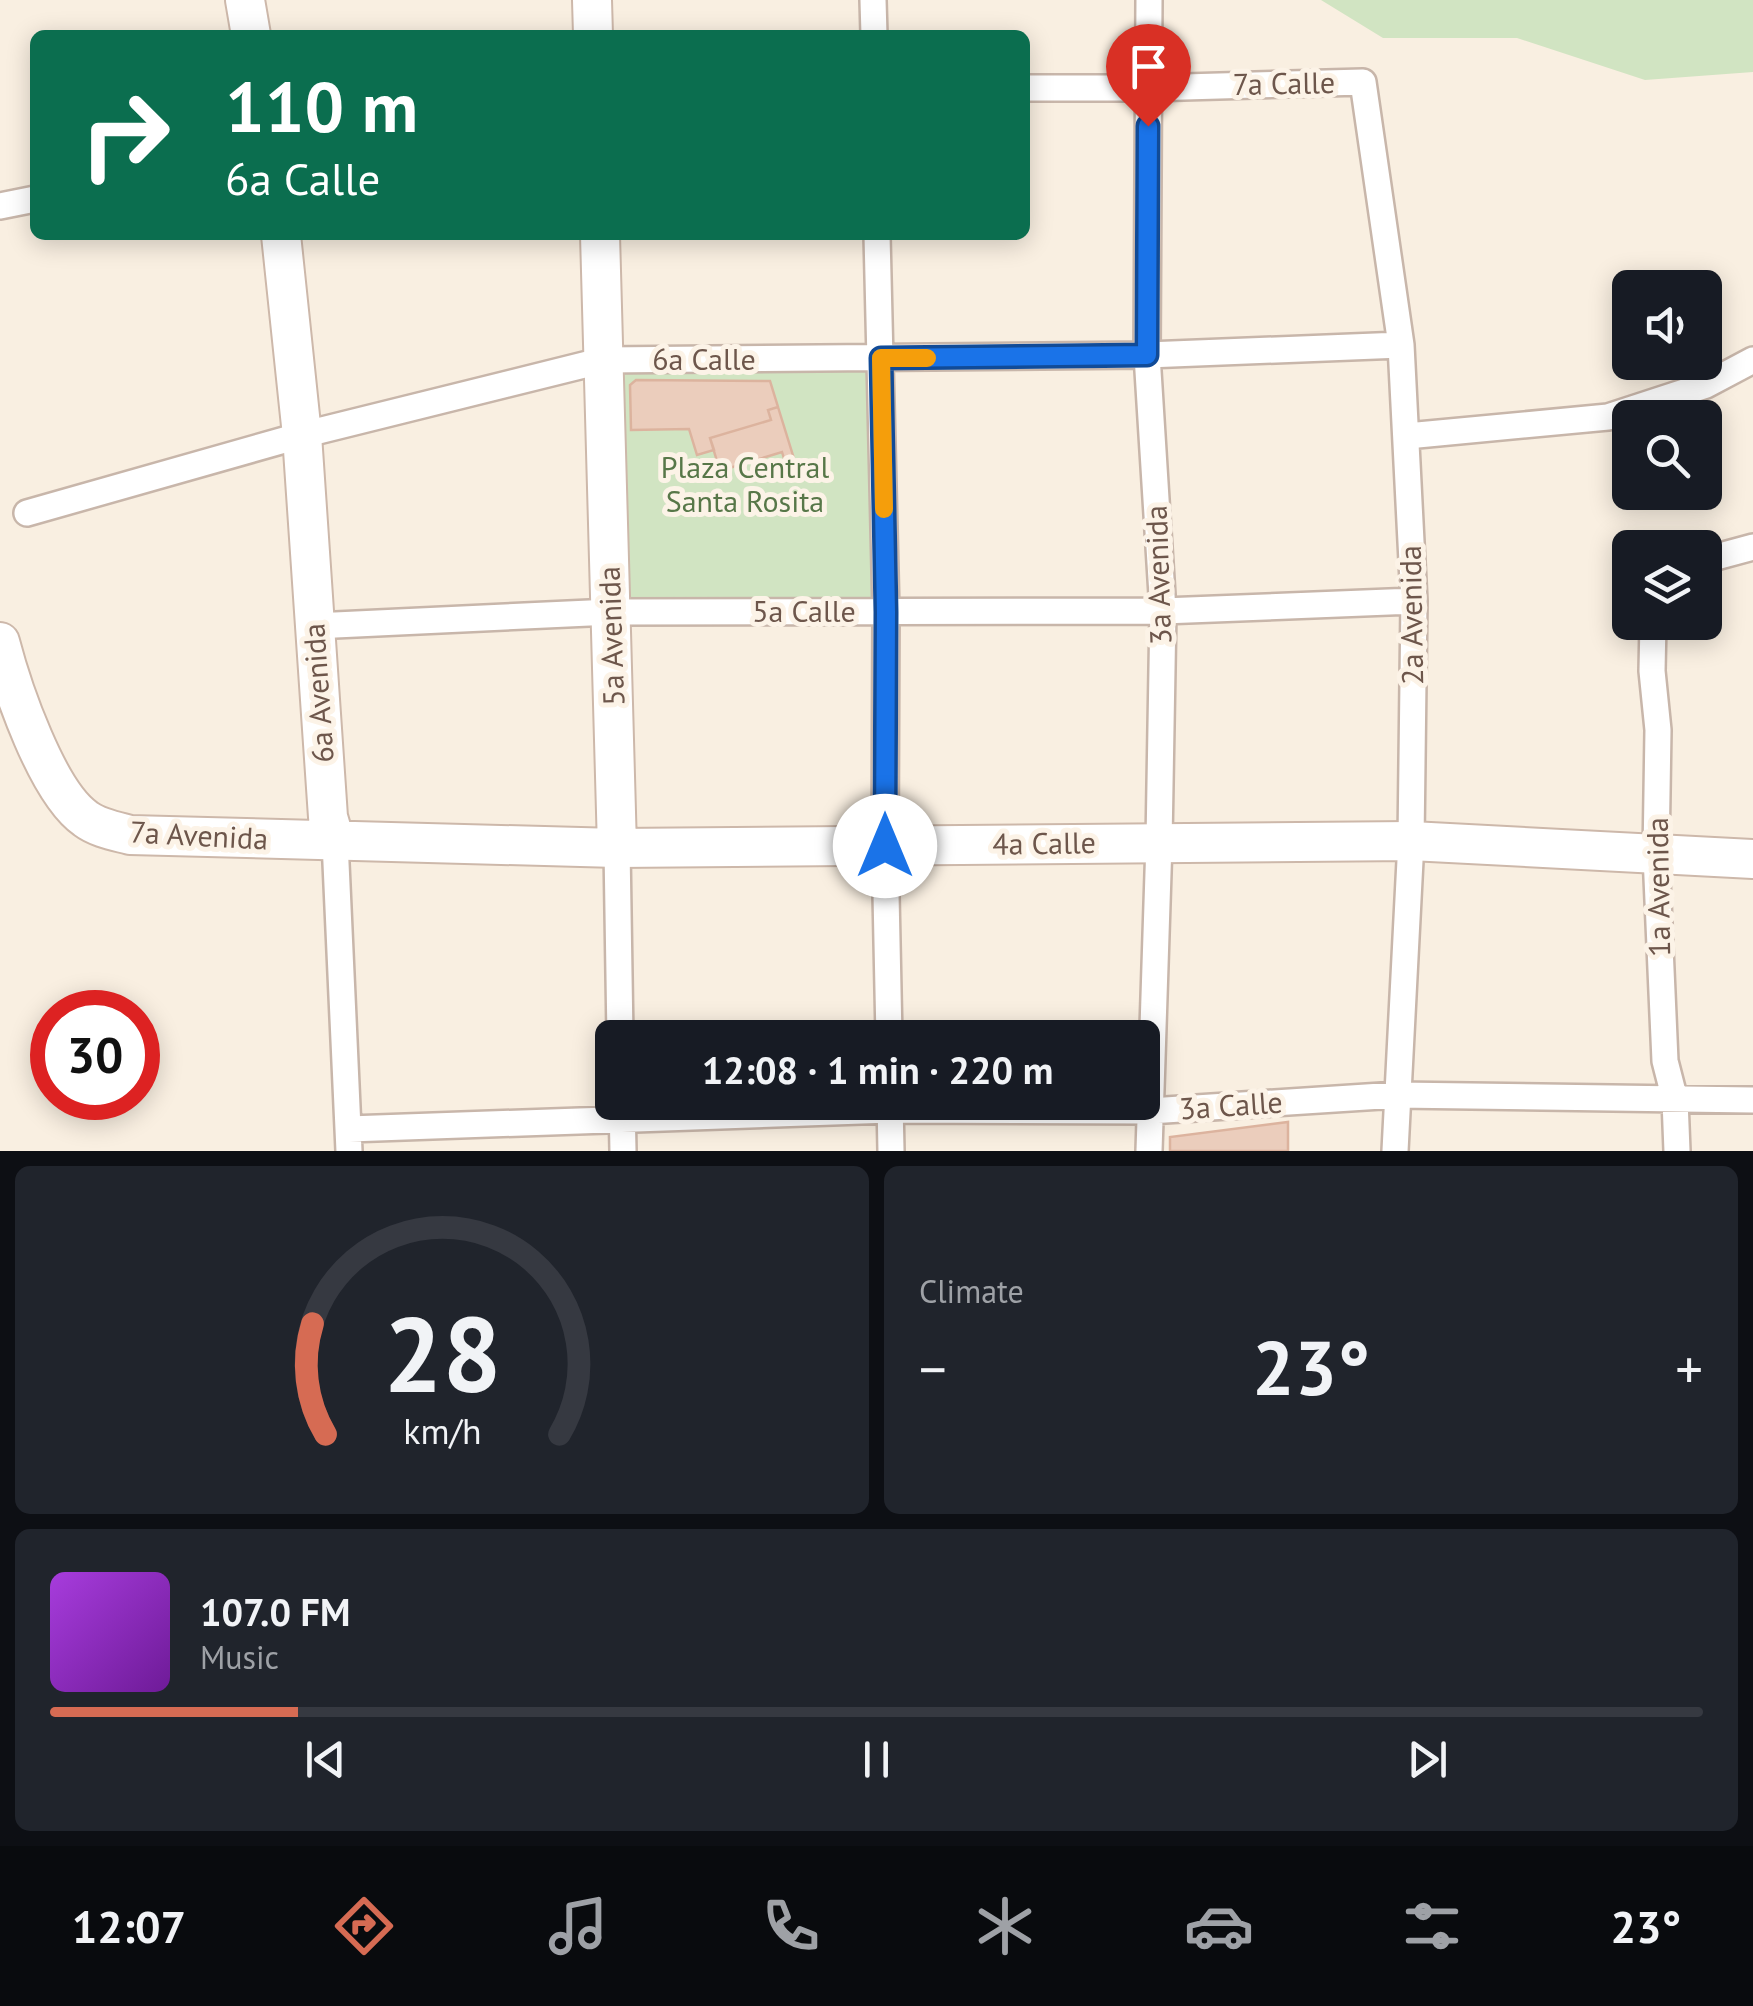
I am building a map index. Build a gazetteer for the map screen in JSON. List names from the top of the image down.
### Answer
{
  "streets": {
    "street": [
      "7a Calle",
      "6a Calle",
      "3a Avenida",
      "5a Calle",
      "2a Avenida",
      "5a Avenida",
      "6a Avenida",
      "7a Avenida",
      "4a Calle",
      "1a Avenida",
      "3a Calle"
    ]
  },
  "crossings": [
    ["7a Calle", "3a Avenida"],
    ["7a Calle", "2a Avenida"],
    ["6a Calle", "3a Avenida"],
    ["6a Calle", "2a Avenida"],
    ["6a Calle", "5a Avenida"],
    ["6a Calle", "6a Avenida"],
    ["3a Avenida", "5a Calle"],
    ["3a Avenida", "4a Calle"],
    ["5a Calle", "2a Avenida"],
    ["5a Calle", "5a Avenida"],
    ["5a Calle", "6a Avenida"],
    ["2a Avenida", "4a Calle"],
    ["2a Avenida", "3a Calle"],
    ["5a Avenida", "4a Calle"],
    ["6a Avenida", "7a Avenida"],
    ["6a Avenida", "4a Calle"],
    ["6a Avenida", "3a Calle"],
    ["7a Avenida", "4a Calle"],
    ["4a Calle", "1a Avenida"],
    ["1a Avenida", "3a Calle"]
  ],
  "parks": ["Plaza Central Santa Rosita"],
  "page": {
    "turn": ["110 m", "6a Calle"],
    "limit": "30",
    "trip": "12:08 · 1 min · 220 m",
    "tile": "Climate",
    "heat": ["−", "23°", "+"],
    "song": ["107.0 FM", "Music"],
    "tabs": ["12:07", "23°"],
    "gauge": ["28", "km/h"]
  }
}
